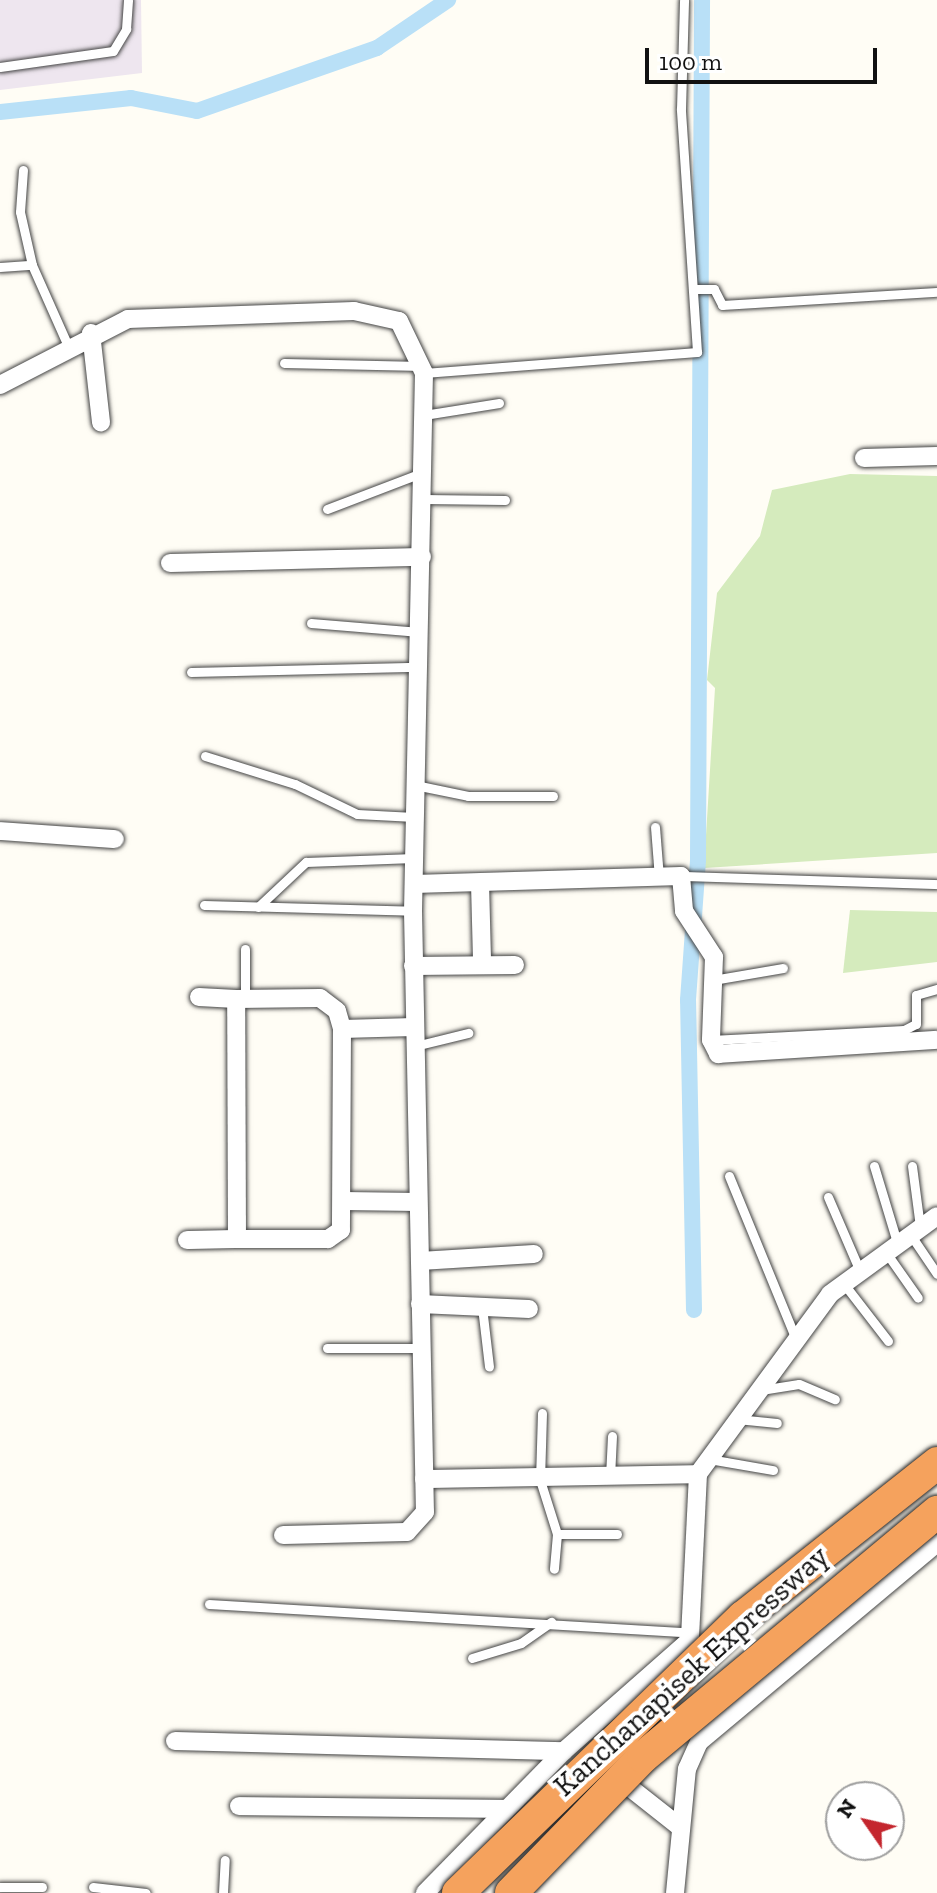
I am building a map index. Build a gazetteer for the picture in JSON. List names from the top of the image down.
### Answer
{
  "streets": {
    "highway": ["Kanchanapisek Expressway"]
  },
  "scale_bar": "100 m",
  "north": "top left"
}
